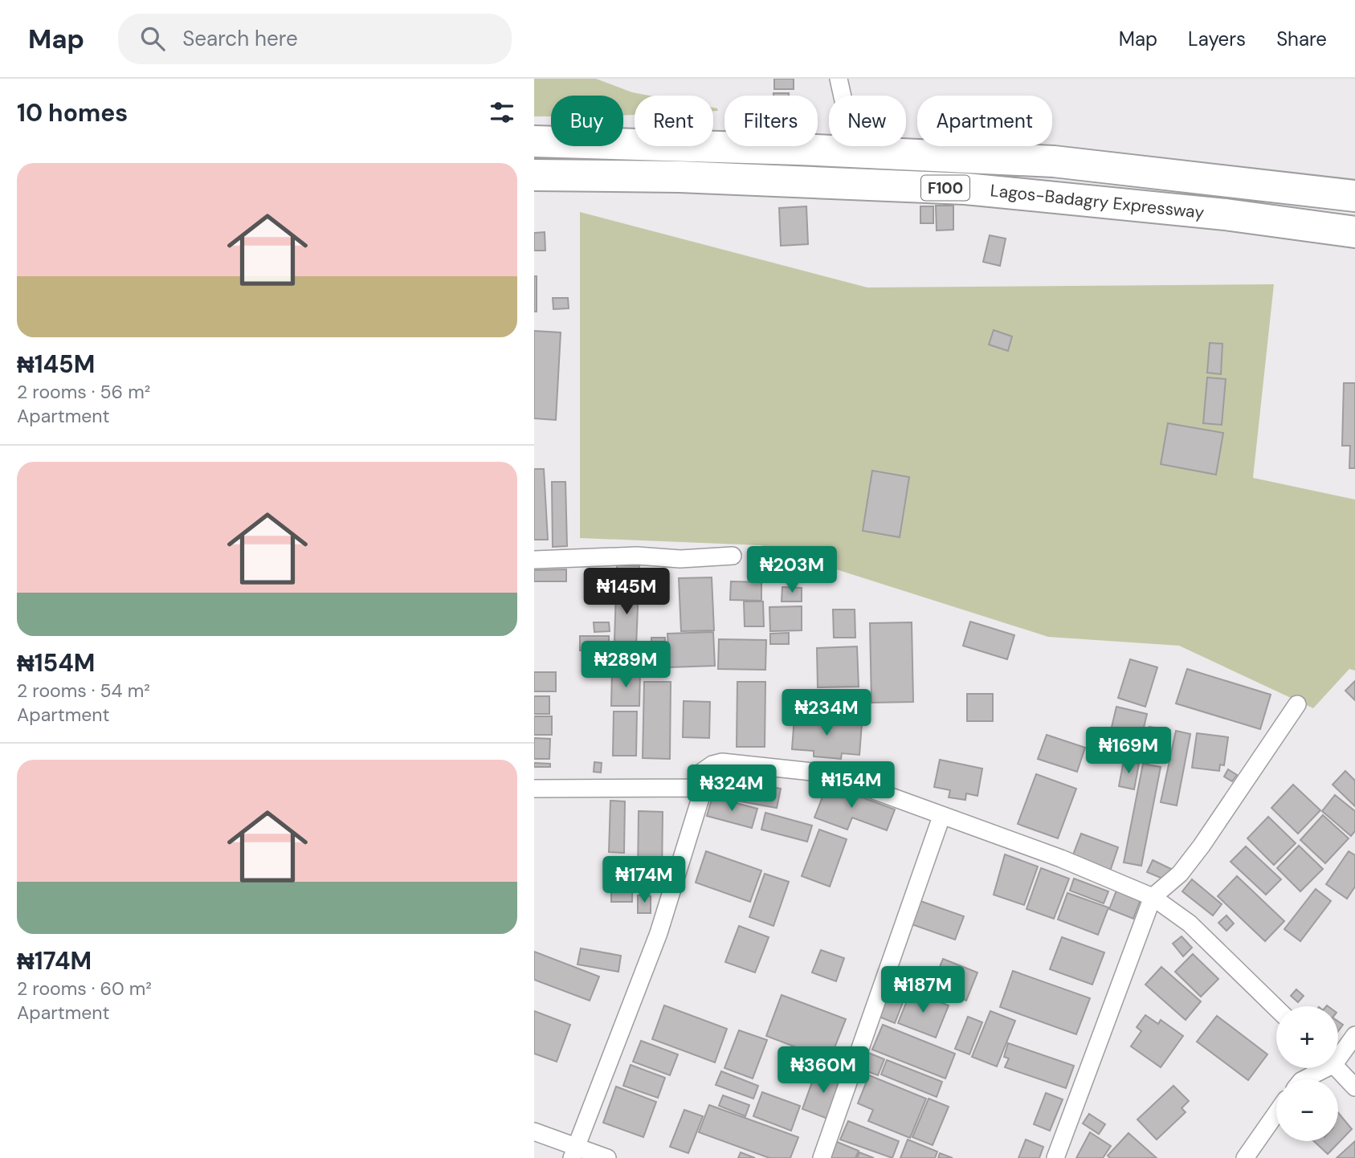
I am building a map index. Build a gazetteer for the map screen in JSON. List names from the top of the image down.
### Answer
{
  "streets": {
    "highway": ["F100", "Lagos-Badagry Expressway"]
  },
  "page": {
    "header": "Map",
    "search": "Search here",
    "nav": ["Map", "Layers", "Share"],
    "heading": "10 homes",
    "chip": [
      "Buy",
      "Rent",
      "Filters",
      "New",
      "Apartment"
    ],
    "list": [
      {
        "name": "₦145M",
        "note": "2 rooms · 56 m² · Apartment"
      },
      {
        "name": "₦154M",
        "note": "2 rooms · 54 m² · Apartment"
      },
      {
        "name": "₦174M",
        "note": "2 rooms · 60 m² · Apartment"
      }
    ],
    "price": [
      "₦203M",
      "₦145M",
      "₦289M",
      "₦234M",
      "₦169M",
      "₦154M",
      "₦324M",
      "₦174M",
      "₦187M",
      "₦360M"
    ],
    "map_buttons": ["+", "−"]
  }
}
